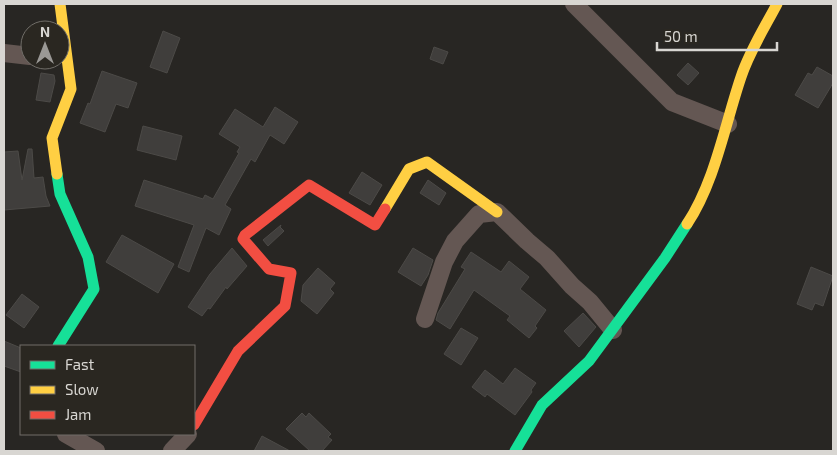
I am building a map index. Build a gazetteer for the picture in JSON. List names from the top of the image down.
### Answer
{
  "legend": ["Fast", "Slow", "Jam"],
  "scale_bar": "50 m",
  "north": "top"
}
